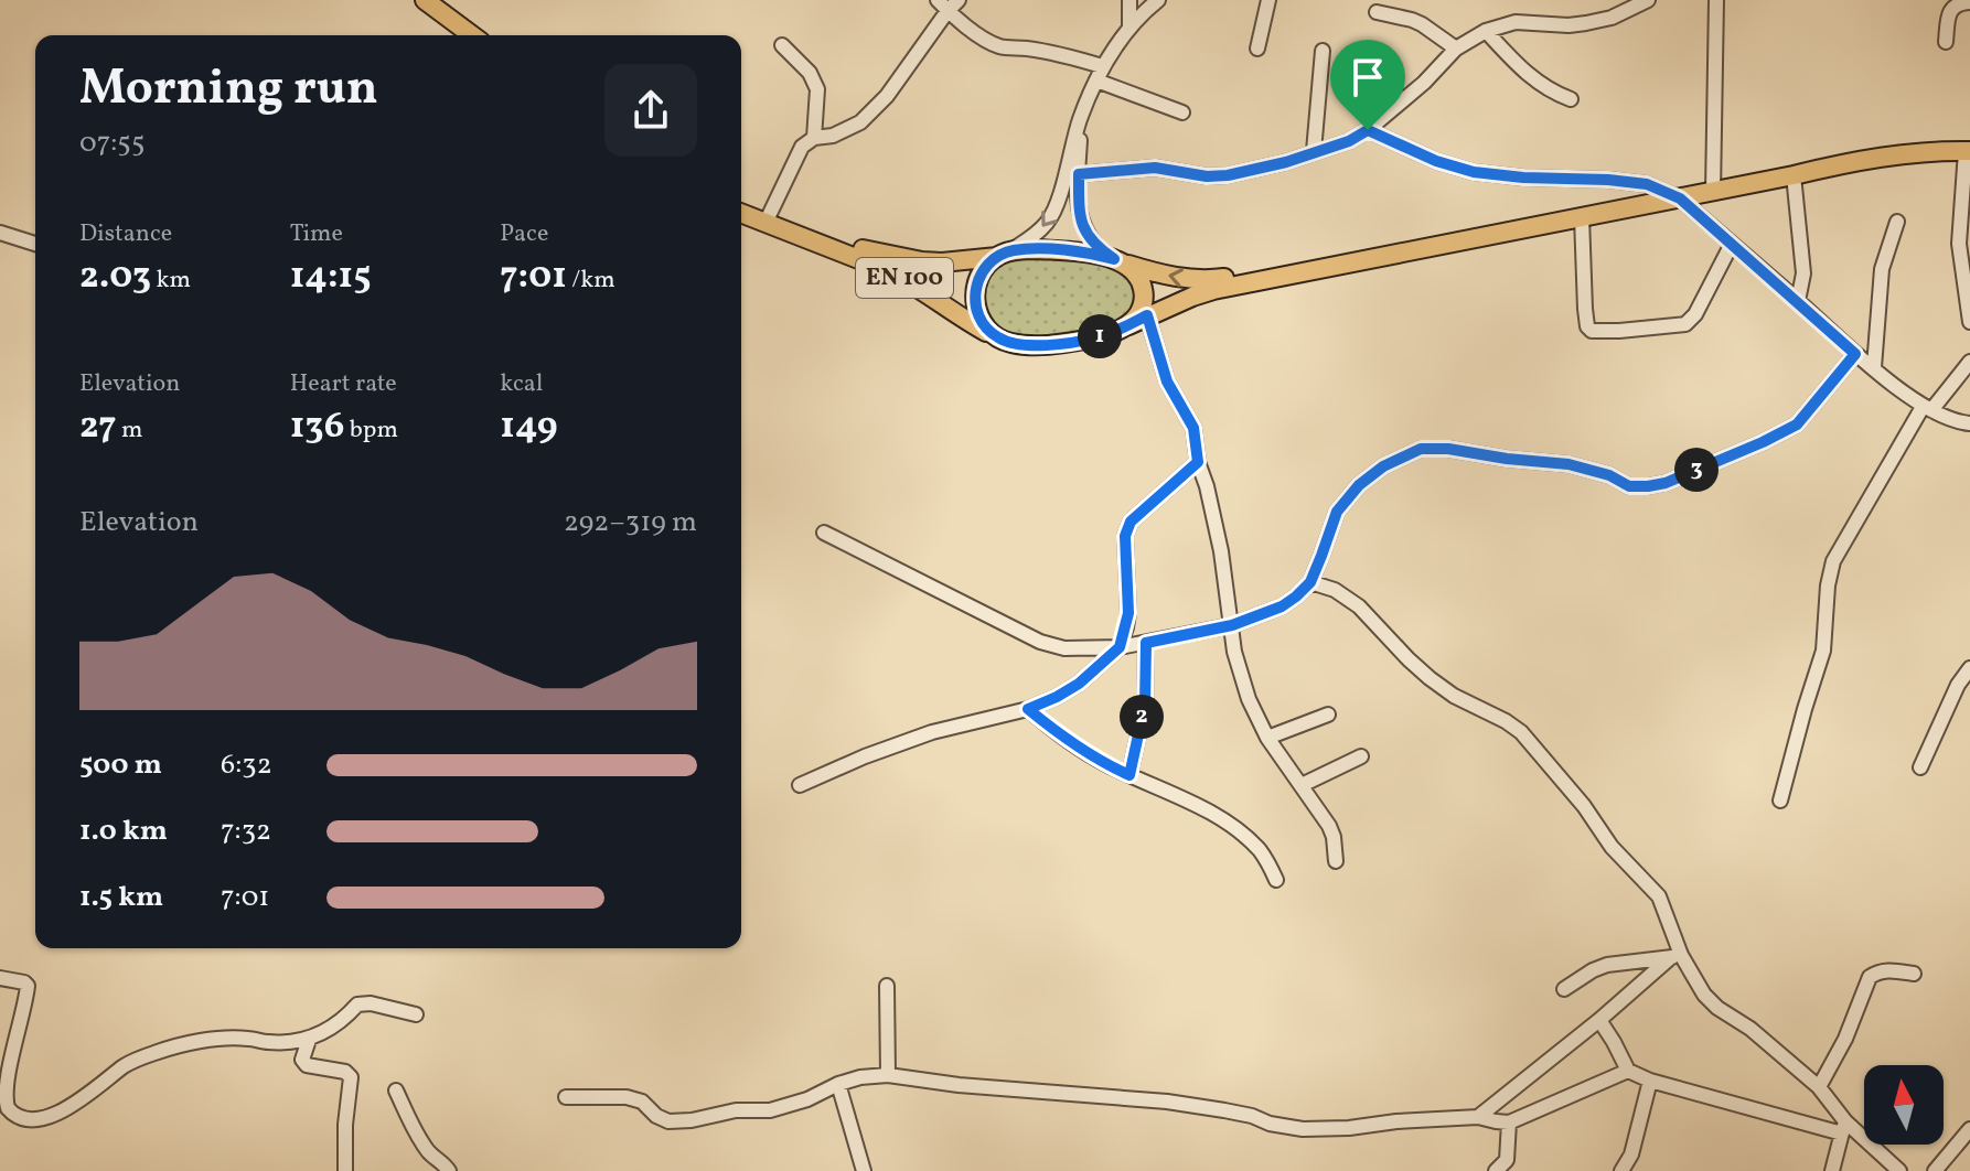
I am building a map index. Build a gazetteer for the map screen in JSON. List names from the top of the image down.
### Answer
{
  "streets": {
    "main road": ["EN 100"]
  },
  "north": "top",
  "page": {
    "heading": ["Morning run", "07:55"],
    "stats": [
      ["Distance", "2.03 km"],
      ["Time", "14:15"],
      ["Pace", "7:01 /km"],
      ["Elevation", "27 m"],
      ["Heart rate", "136 bpm"],
      ["kcal", "149"]
    ],
    "pins": ["1", "3", "2"],
    "chart": ["Elevation", "292–319 m"],
    "list": [
      {
        "name": "500 m",
        "note": "6:32"
      },
      {
        "name": "1.0 km",
        "note": "7:32"
      },
      {
        "name": "1.5 km",
        "note": "7:01"
      }
    ]
  }
}
